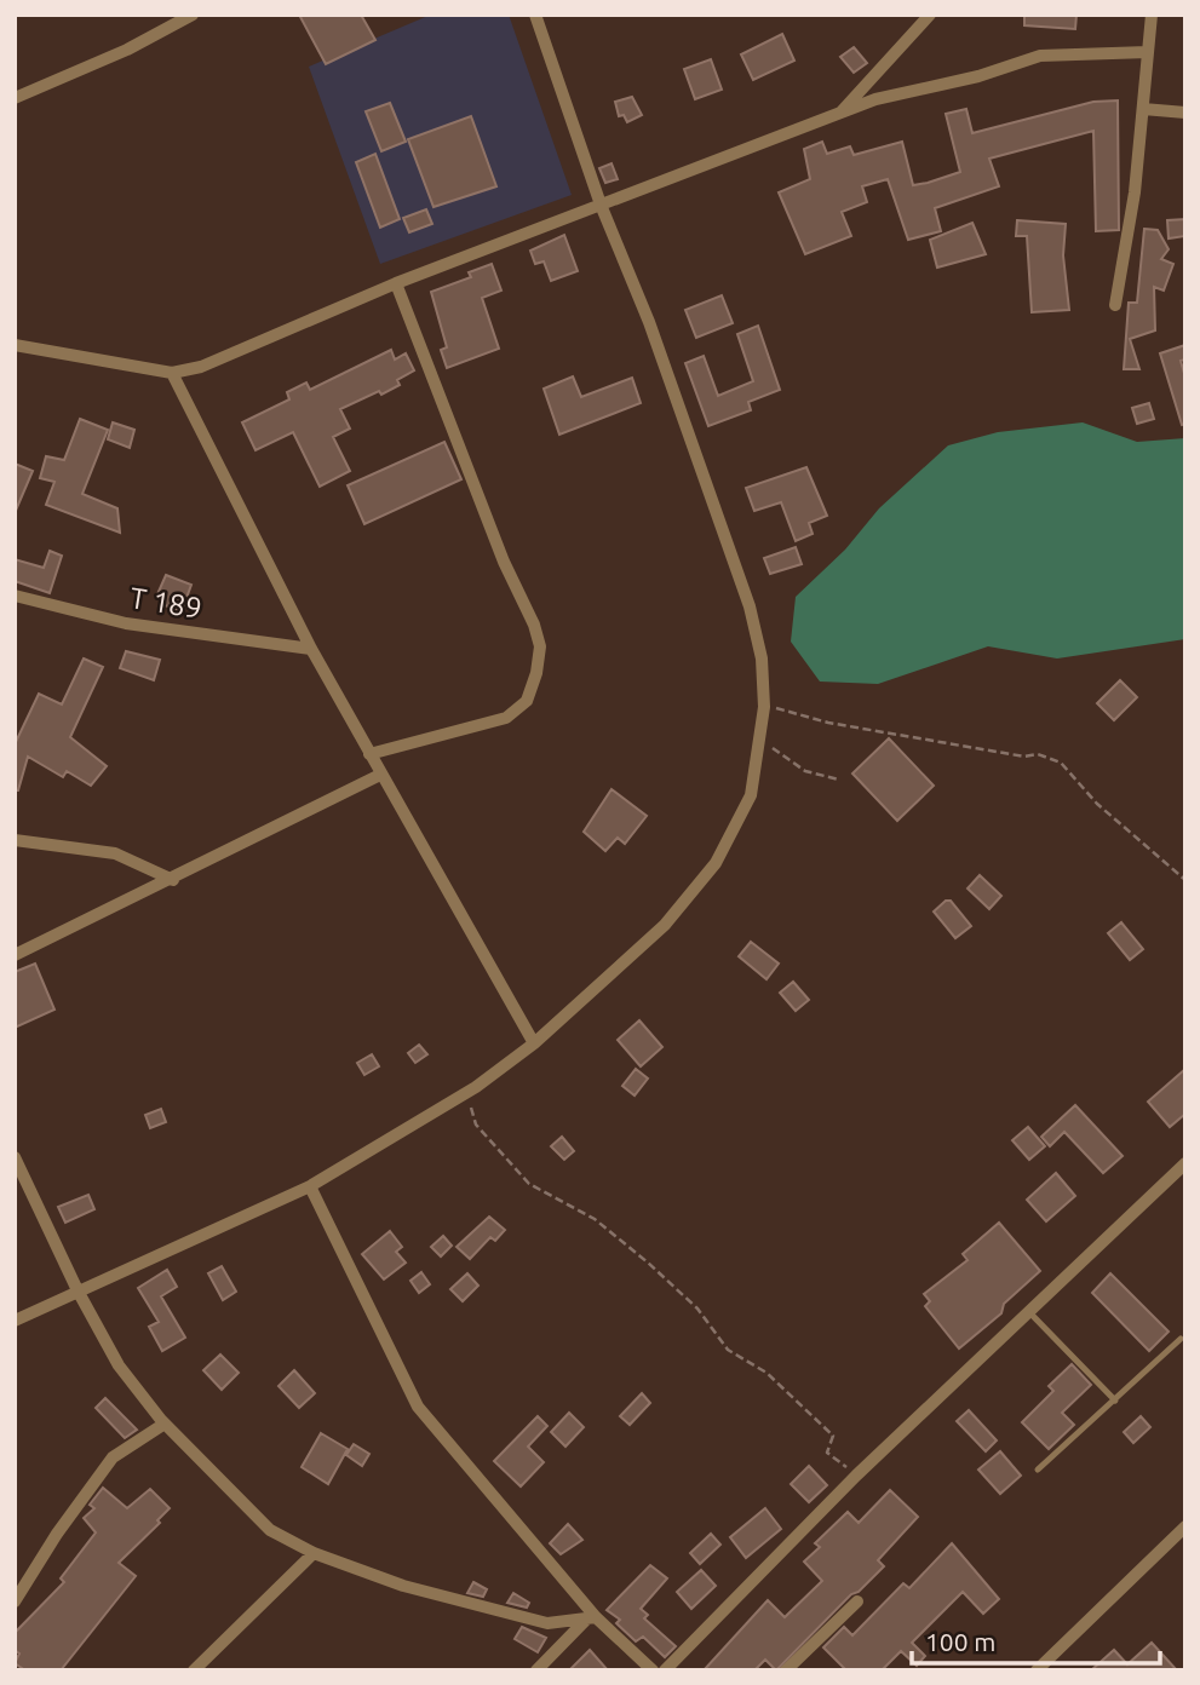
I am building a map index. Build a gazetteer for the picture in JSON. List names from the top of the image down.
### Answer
{
  "streets": {
    "street": ["T 189"]
  },
  "scale_bar": "100 m"
}
